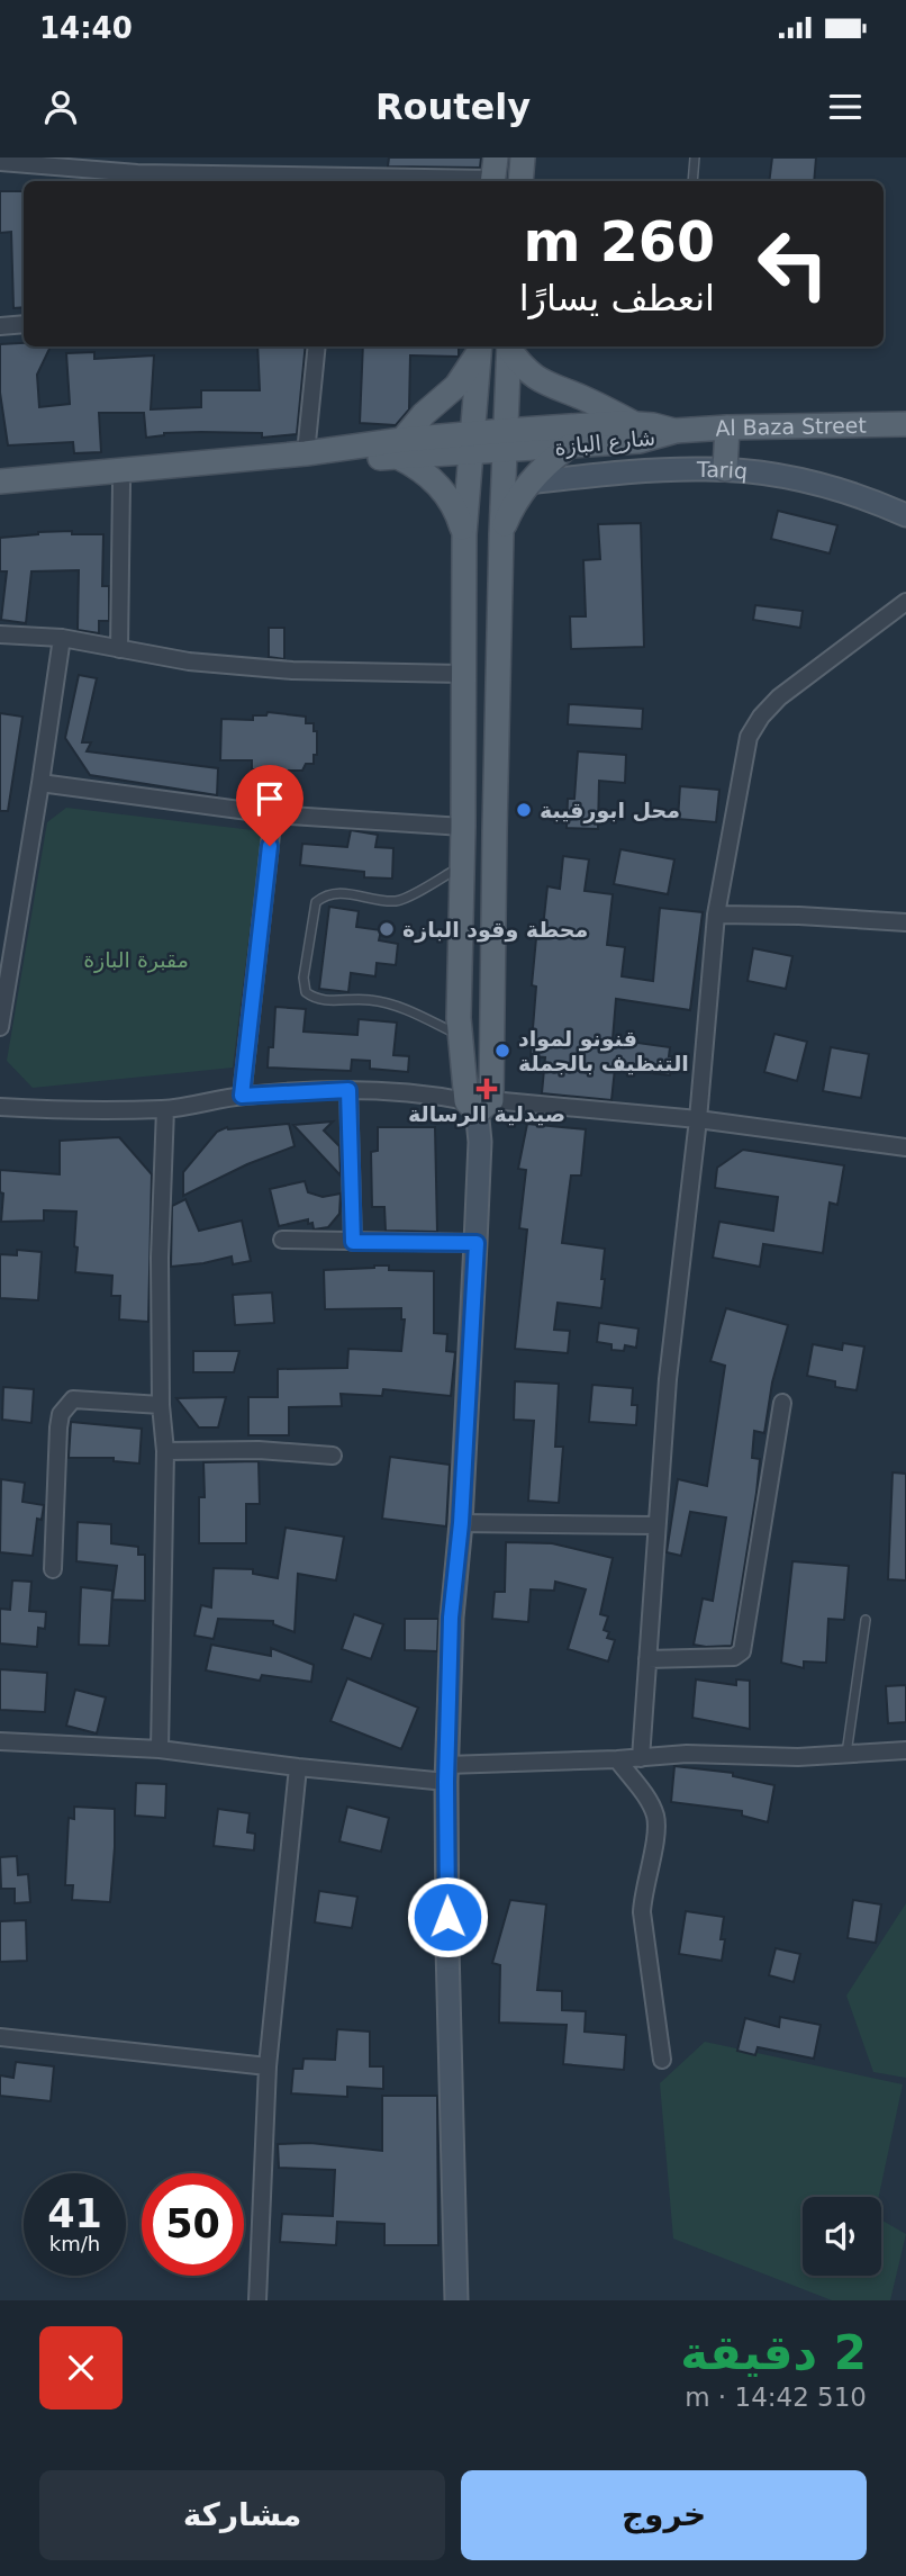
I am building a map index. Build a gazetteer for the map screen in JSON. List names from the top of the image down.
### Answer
{
  "streets": {
    "main road": ["Al Baza Street", "شارع البازة", "Tariq"]
  },
  "crossings": [
    ["Al Baza Street", "شارع البازة"]
  ],
  "parks": ["مقبرة البازة"],
  "places": {
    "other": ["محل ابورقيبة", "محطة وقود البازة", "قنونو لمواد التنظيف بالجملة"],
    "health": ["صيدلية الرسالة"]
  },
  "page": {
    "status": "14:40",
    "header": "Routely",
    "turn": ["260 m", "انعطف يسارًا"],
    "speed": "41 km/h",
    "limit": "50",
    "heading": ["2 دقيقة", "510 m · 14:42"],
    "buttons": ["خروج", "مشاركة"]
  }
}
